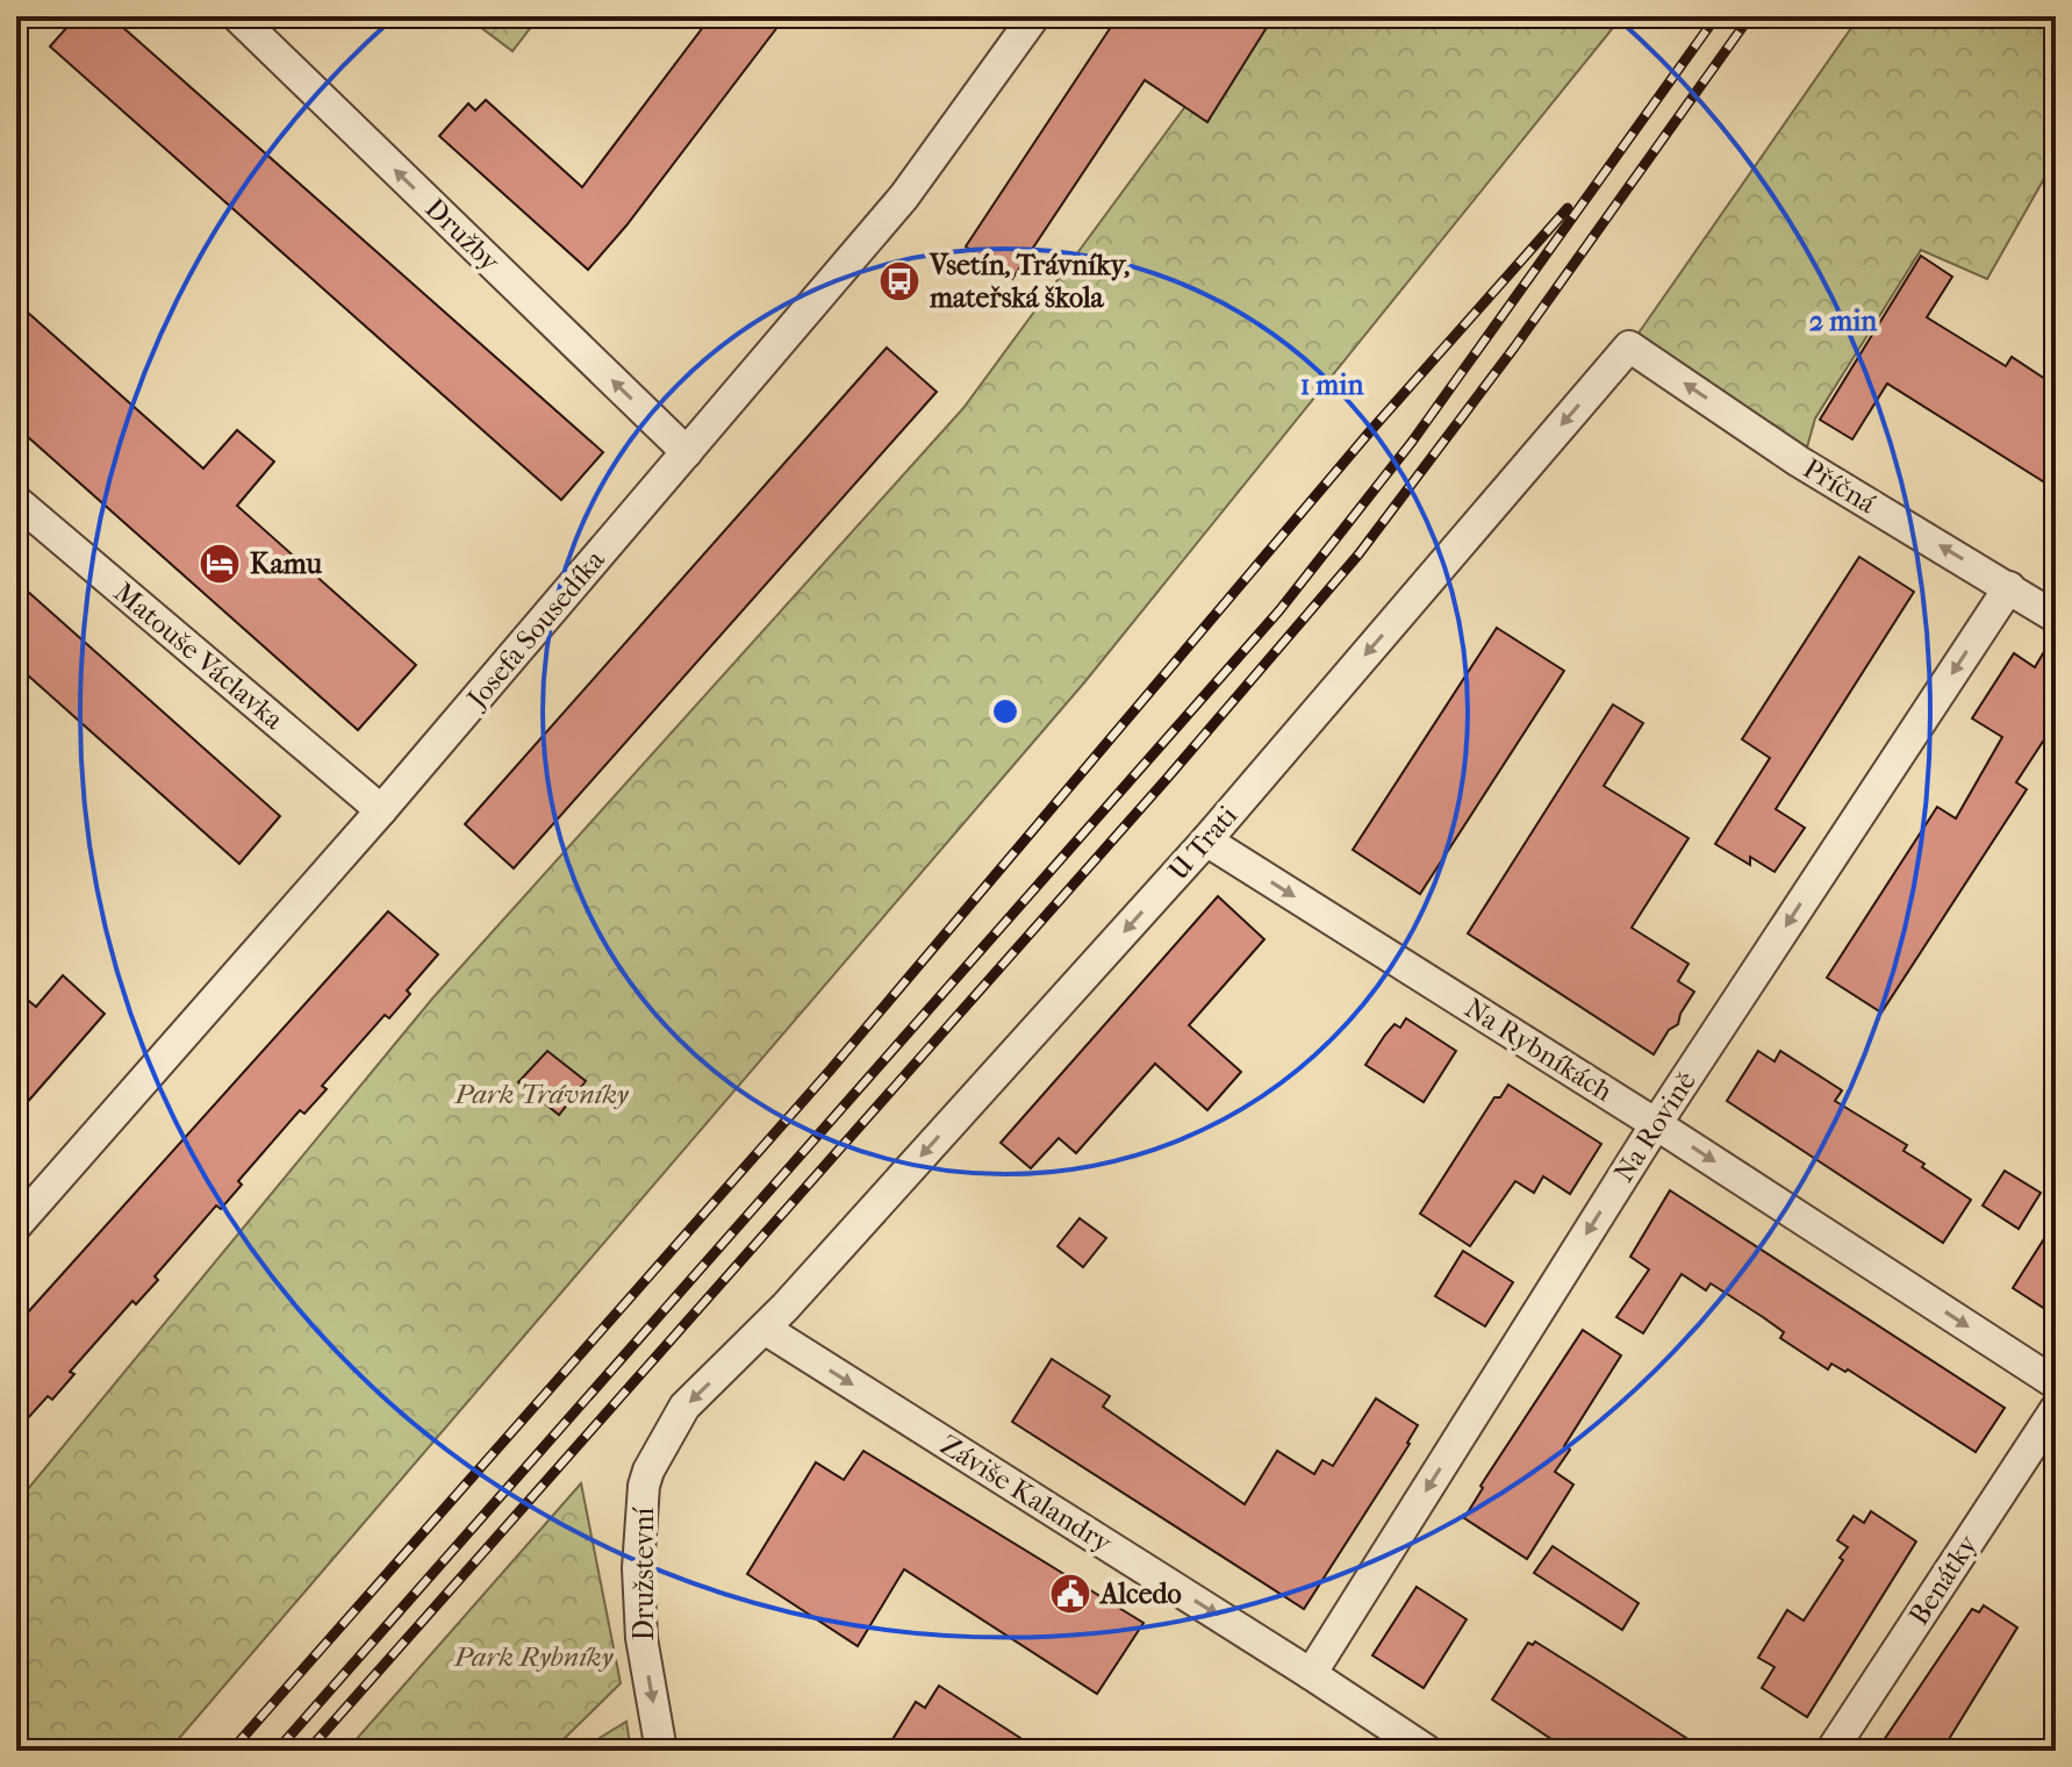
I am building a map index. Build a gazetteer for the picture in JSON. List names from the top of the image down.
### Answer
{
  "streets": {
    "street": [
      "Družby",
      "Příčná",
      "Josefa Sousedíka",
      "Matouše Václavka",
      "U Trati",
      "Na Rybníkách",
      "Na Rovině",
      "Záviše Kalandry",
      "Družstevní",
      "Benátky"
    ]
  },
  "crossings": [
    ["Družby", "Josefa Sousedíka"],
    ["Příčná", "U Trati"],
    ["Příčná", "Na Rovině"],
    ["Josefa Sousedíka", "Matouše Václavka"],
    ["U Trati", "Na Rybníkách"],
    ["U Trati", "Záviše Kalandry"],
    ["U Trati", "Družstevní"],
    ["Na Rybníkách", "Na Rovině"],
    ["Na Rovině", "Záviše Kalandry"],
    ["Záviše Kalandry", "Družstevní"]
  ],
  "one_way": [
    "Družby",
    "Příčná",
    "U Trati",
    "Na Rybníkách",
    "Na Rovině",
    "Záviše Kalandry",
    "Družstevní"
  ],
  "parks": ["Park Trávníky", "Park Rybníky"],
  "places": {
    "bus stop": ["Vsetín, Trávníky, mateřská škola"],
    "hotel": ["Kamu"],
    "public building": ["Alcedo"]
  },
  "rings": ["2 min", "1 min"]
}
